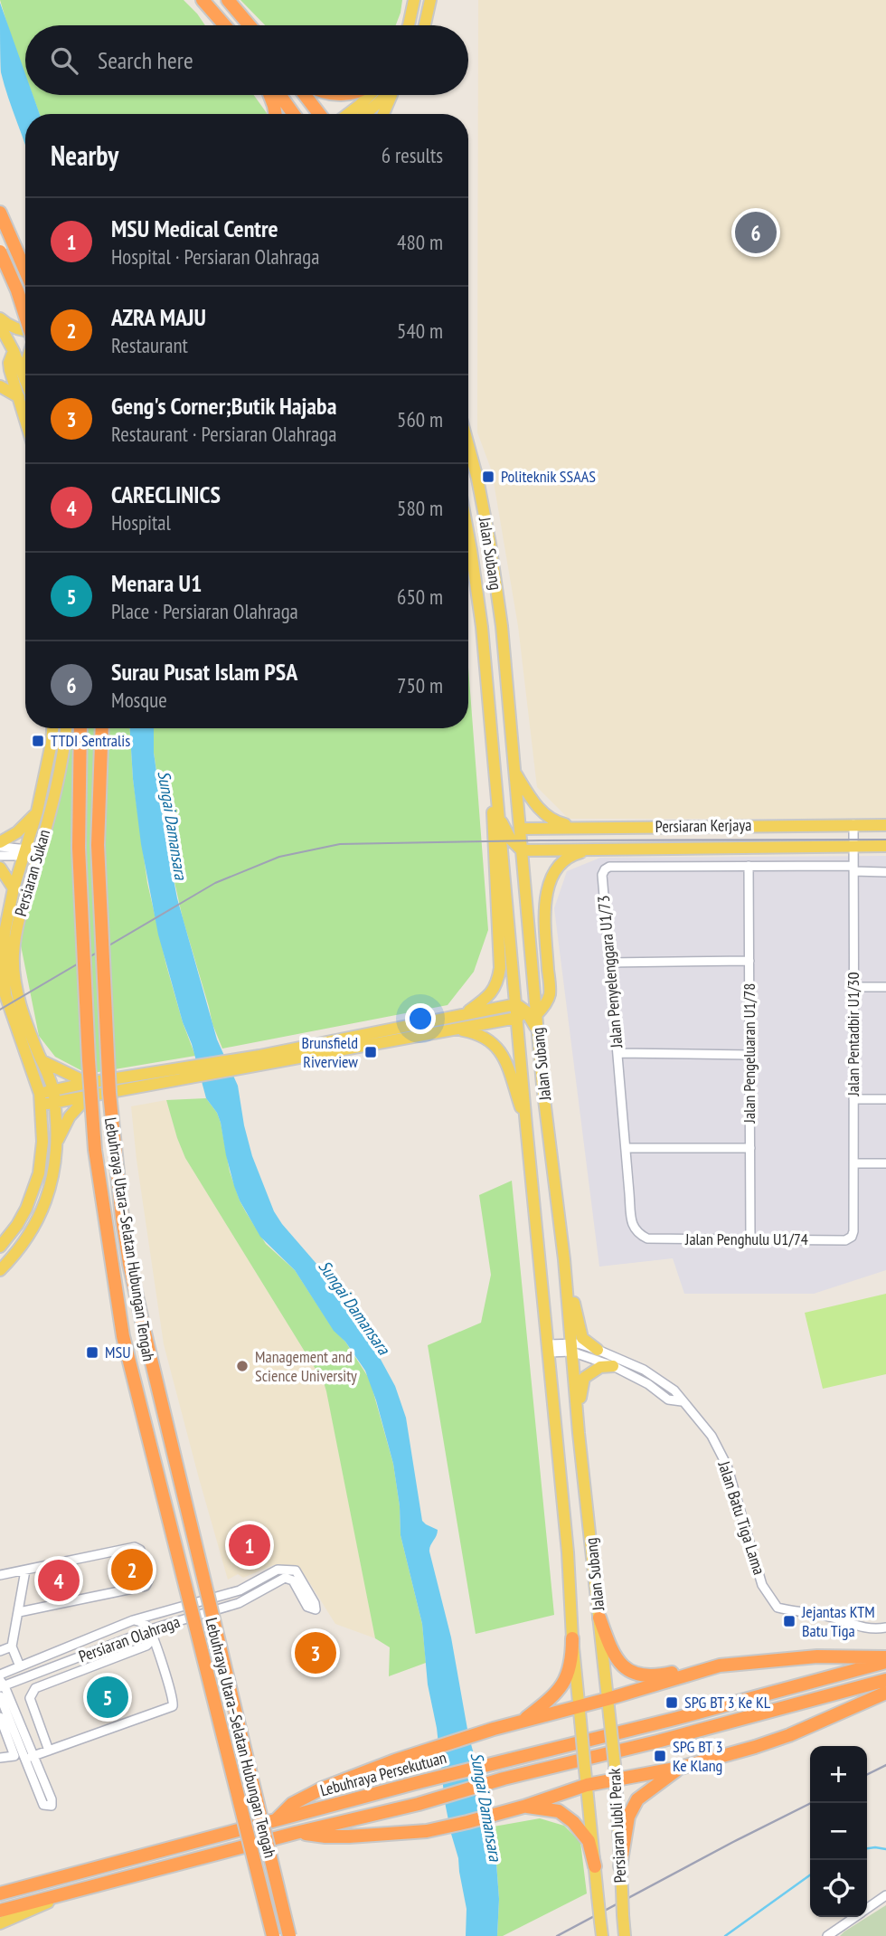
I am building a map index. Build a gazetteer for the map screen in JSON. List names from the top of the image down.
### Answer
{
  "streets": {
    "highway": ["Lebuhraya Utara–Selatan Hubungan Tengah", "Lebuhraya Persekutuan"],
    "main road": [
      "Jalan Subang",
      "Persiaran Kerjaya",
      "Persiaran Sukan",
      "Persiaran Jubli Perak"
    ],
    "street": [
      "Jalan Penyelenggara U1/73",
      "Jalan Pentadbir U1/30",
      "Jalan Pengeluaran U1/78",
      "Jalan Penghulu U1/74",
      "Jalan Batu Tiga Lama",
      "Persiaran Olahraga"
    ]
  },
  "crossings": [
    ["Jalan Subang", "Persiaran Kerjaya"],
    ["Jalan Subang", "Jalan Batu Tiga Lama"],
    ["Jalan Subang", "Persiaran Jubli Perak"],
    ["Persiaran Kerjaya", "Jalan Pentadbir U1/30"],
    ["Jalan Penyelenggara U1/73", "Jalan Pentadbir U1/30"],
    ["Jalan Penyelenggara U1/73", "Jalan Pengeluaran U1/78"],
    ["Jalan Penyelenggara U1/73", "Jalan Penghulu U1/74"],
    ["Jalan Pentadbir U1/30", "Jalan Penghulu U1/74"],
    ["Jalan Pengeluaran U1/78", "Jalan Penghulu U1/74"]
  ],
  "water": ["Sungai Damansara"],
  "places": {
    "transit": [
      "Politeknik SSAAS",
      "TTDI Sentralis",
      "Brunsfield Riverview",
      "MSU",
      "Jejantas KTM Batu Tiga",
      "SPG BT 3 Ke KL",
      "SPG BT 3 Ke Klang"
    ],
    "other": ["Management and Science University"]
  },
  "page": {
    "search": "Search here",
    "heading": ["Nearby", "6 results"],
    "list": [
      {
        "mark": "1",
        "name": "MSU Medical Centre",
        "note": "Hospital · Persiaran Olahraga",
        "value": "480 m"
      },
      {
        "mark": "2",
        "name": "AZRA MAJU",
        "note": "Restaurant",
        "value": "540 m"
      },
      {
        "mark": "3",
        "name": "Geng's Corner;Butik Hajaba",
        "note": "Restaurant · Persiaran Olahraga",
        "value": "560 m"
      },
      {
        "mark": "4",
        "name": "CARECLINICS",
        "note": "Hospital",
        "value": "580 m"
      },
      {
        "mark": "5",
        "name": "Menara U1",
        "note": "Place · Persiaran Olahraga",
        "value": "650 m"
      },
      {
        "mark": "6",
        "name": "Surau Pusat Islam PSA",
        "note": "Mosque",
        "value": "750 m"
      }
    ],
    "pins": [
      "6",
      "1",
      "2",
      "4",
      "3",
      "5"
    ],
    "map_buttons": ["+", "−"]
  }
}
